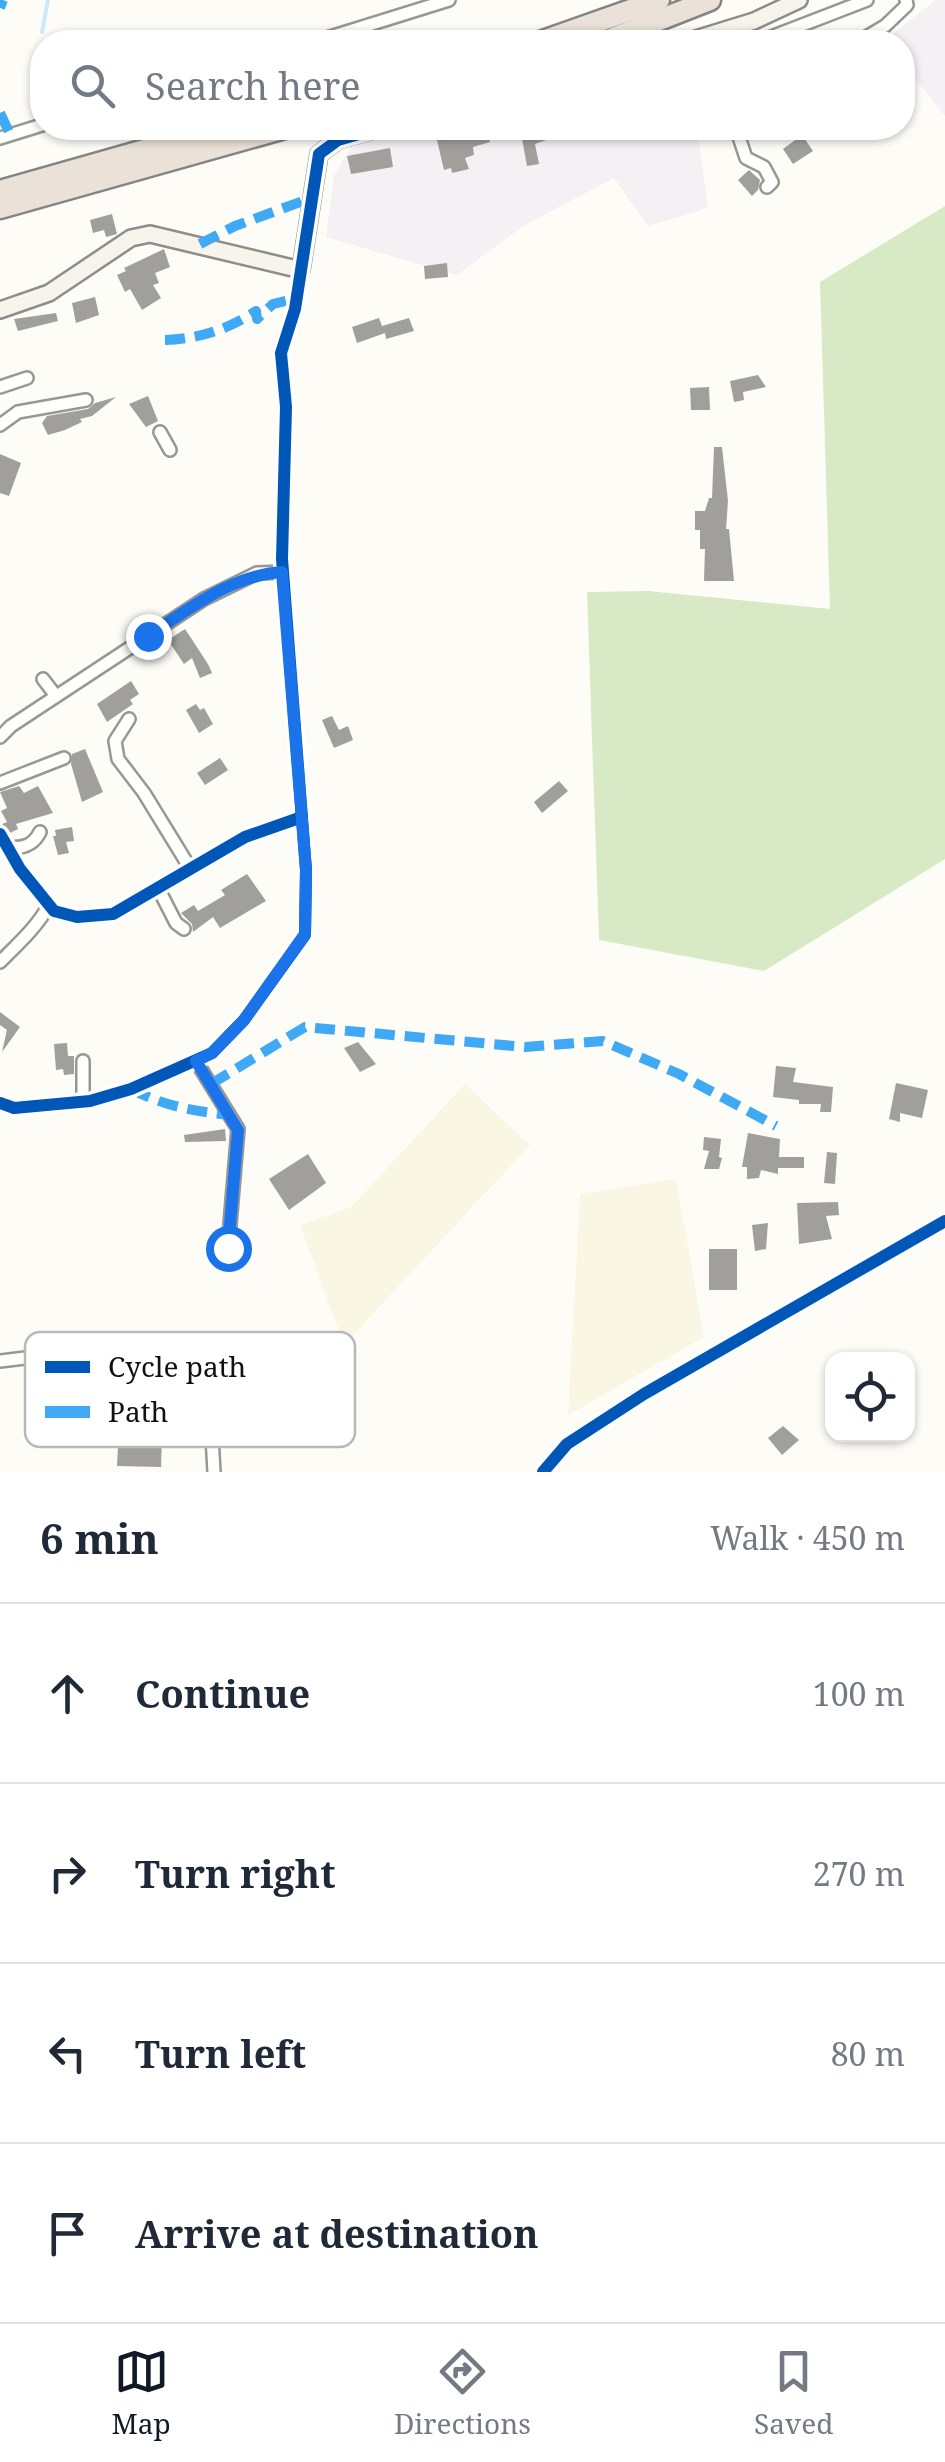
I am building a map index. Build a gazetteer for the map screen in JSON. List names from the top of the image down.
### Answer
{
  "legend": ["Cycle path", "Path"],
  "page": {
    "search": "Search here",
    "heading": ["6 min", "Walk · 450 m"],
    "list": [
      ["Continue", "100 m"],
      ["Turn right", "270 m"],
      ["Turn left", "80 m"],
      "Arrive at destination"
    ],
    "nav": ["Map", "Directions", "Saved"]
  }
}
